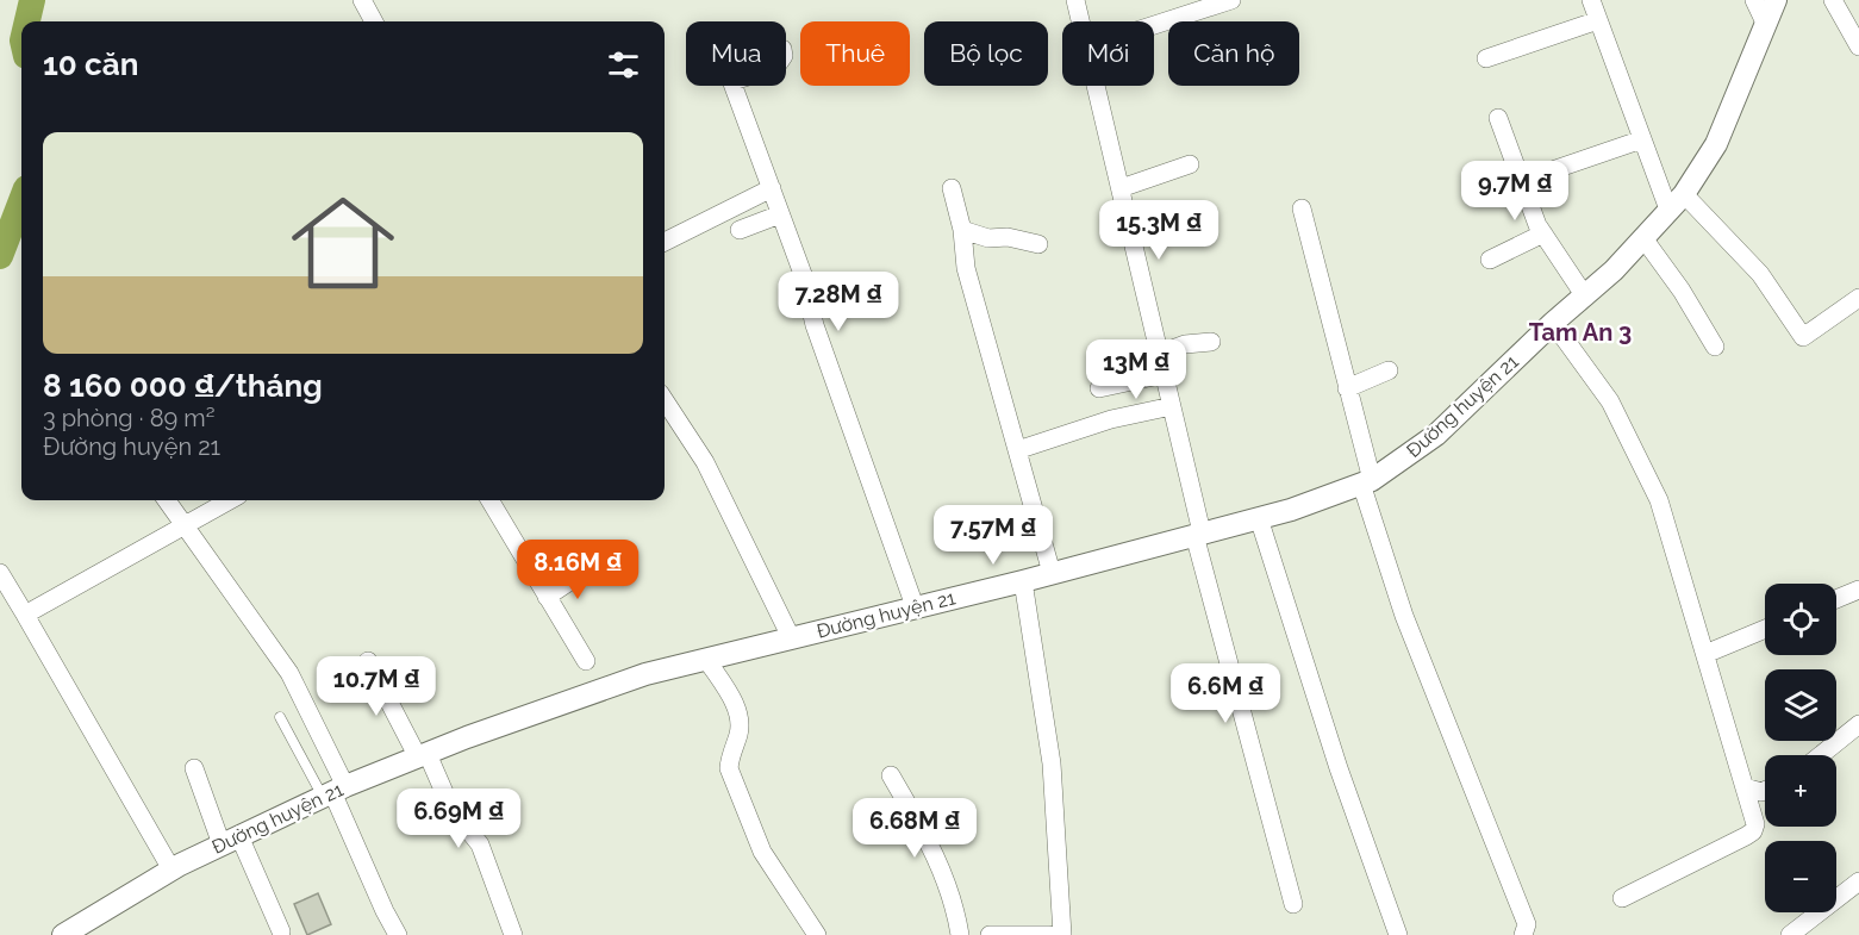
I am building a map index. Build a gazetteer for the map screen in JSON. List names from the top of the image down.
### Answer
{
  "streets": {
    "street": ["Đường huyện 21"]
  },
  "districts": ["Tam An 3"],
  "page": {
    "chip": [
      "Mua",
      "Thuê",
      "Bộ lọc",
      "Mới",
      "Căn hộ"
    ],
    "heading": "10 căn",
    "list": [
      {
        "name": "8 160 000 ₫/tháng",
        "note": "3 phòng · 89 m² · Đường huyện 21"
      }
    ],
    "price": [
      "9.7M ₫",
      "15.3M ₫",
      "7.28M ₫",
      "13M ₫",
      "7.57M ₫",
      "8.16M ₫",
      "10.7M ₫",
      "6.6M ₫",
      "6.69M ₫",
      "6.68M ₫"
    ],
    "map_buttons": ["+", "−"]
  }
}
